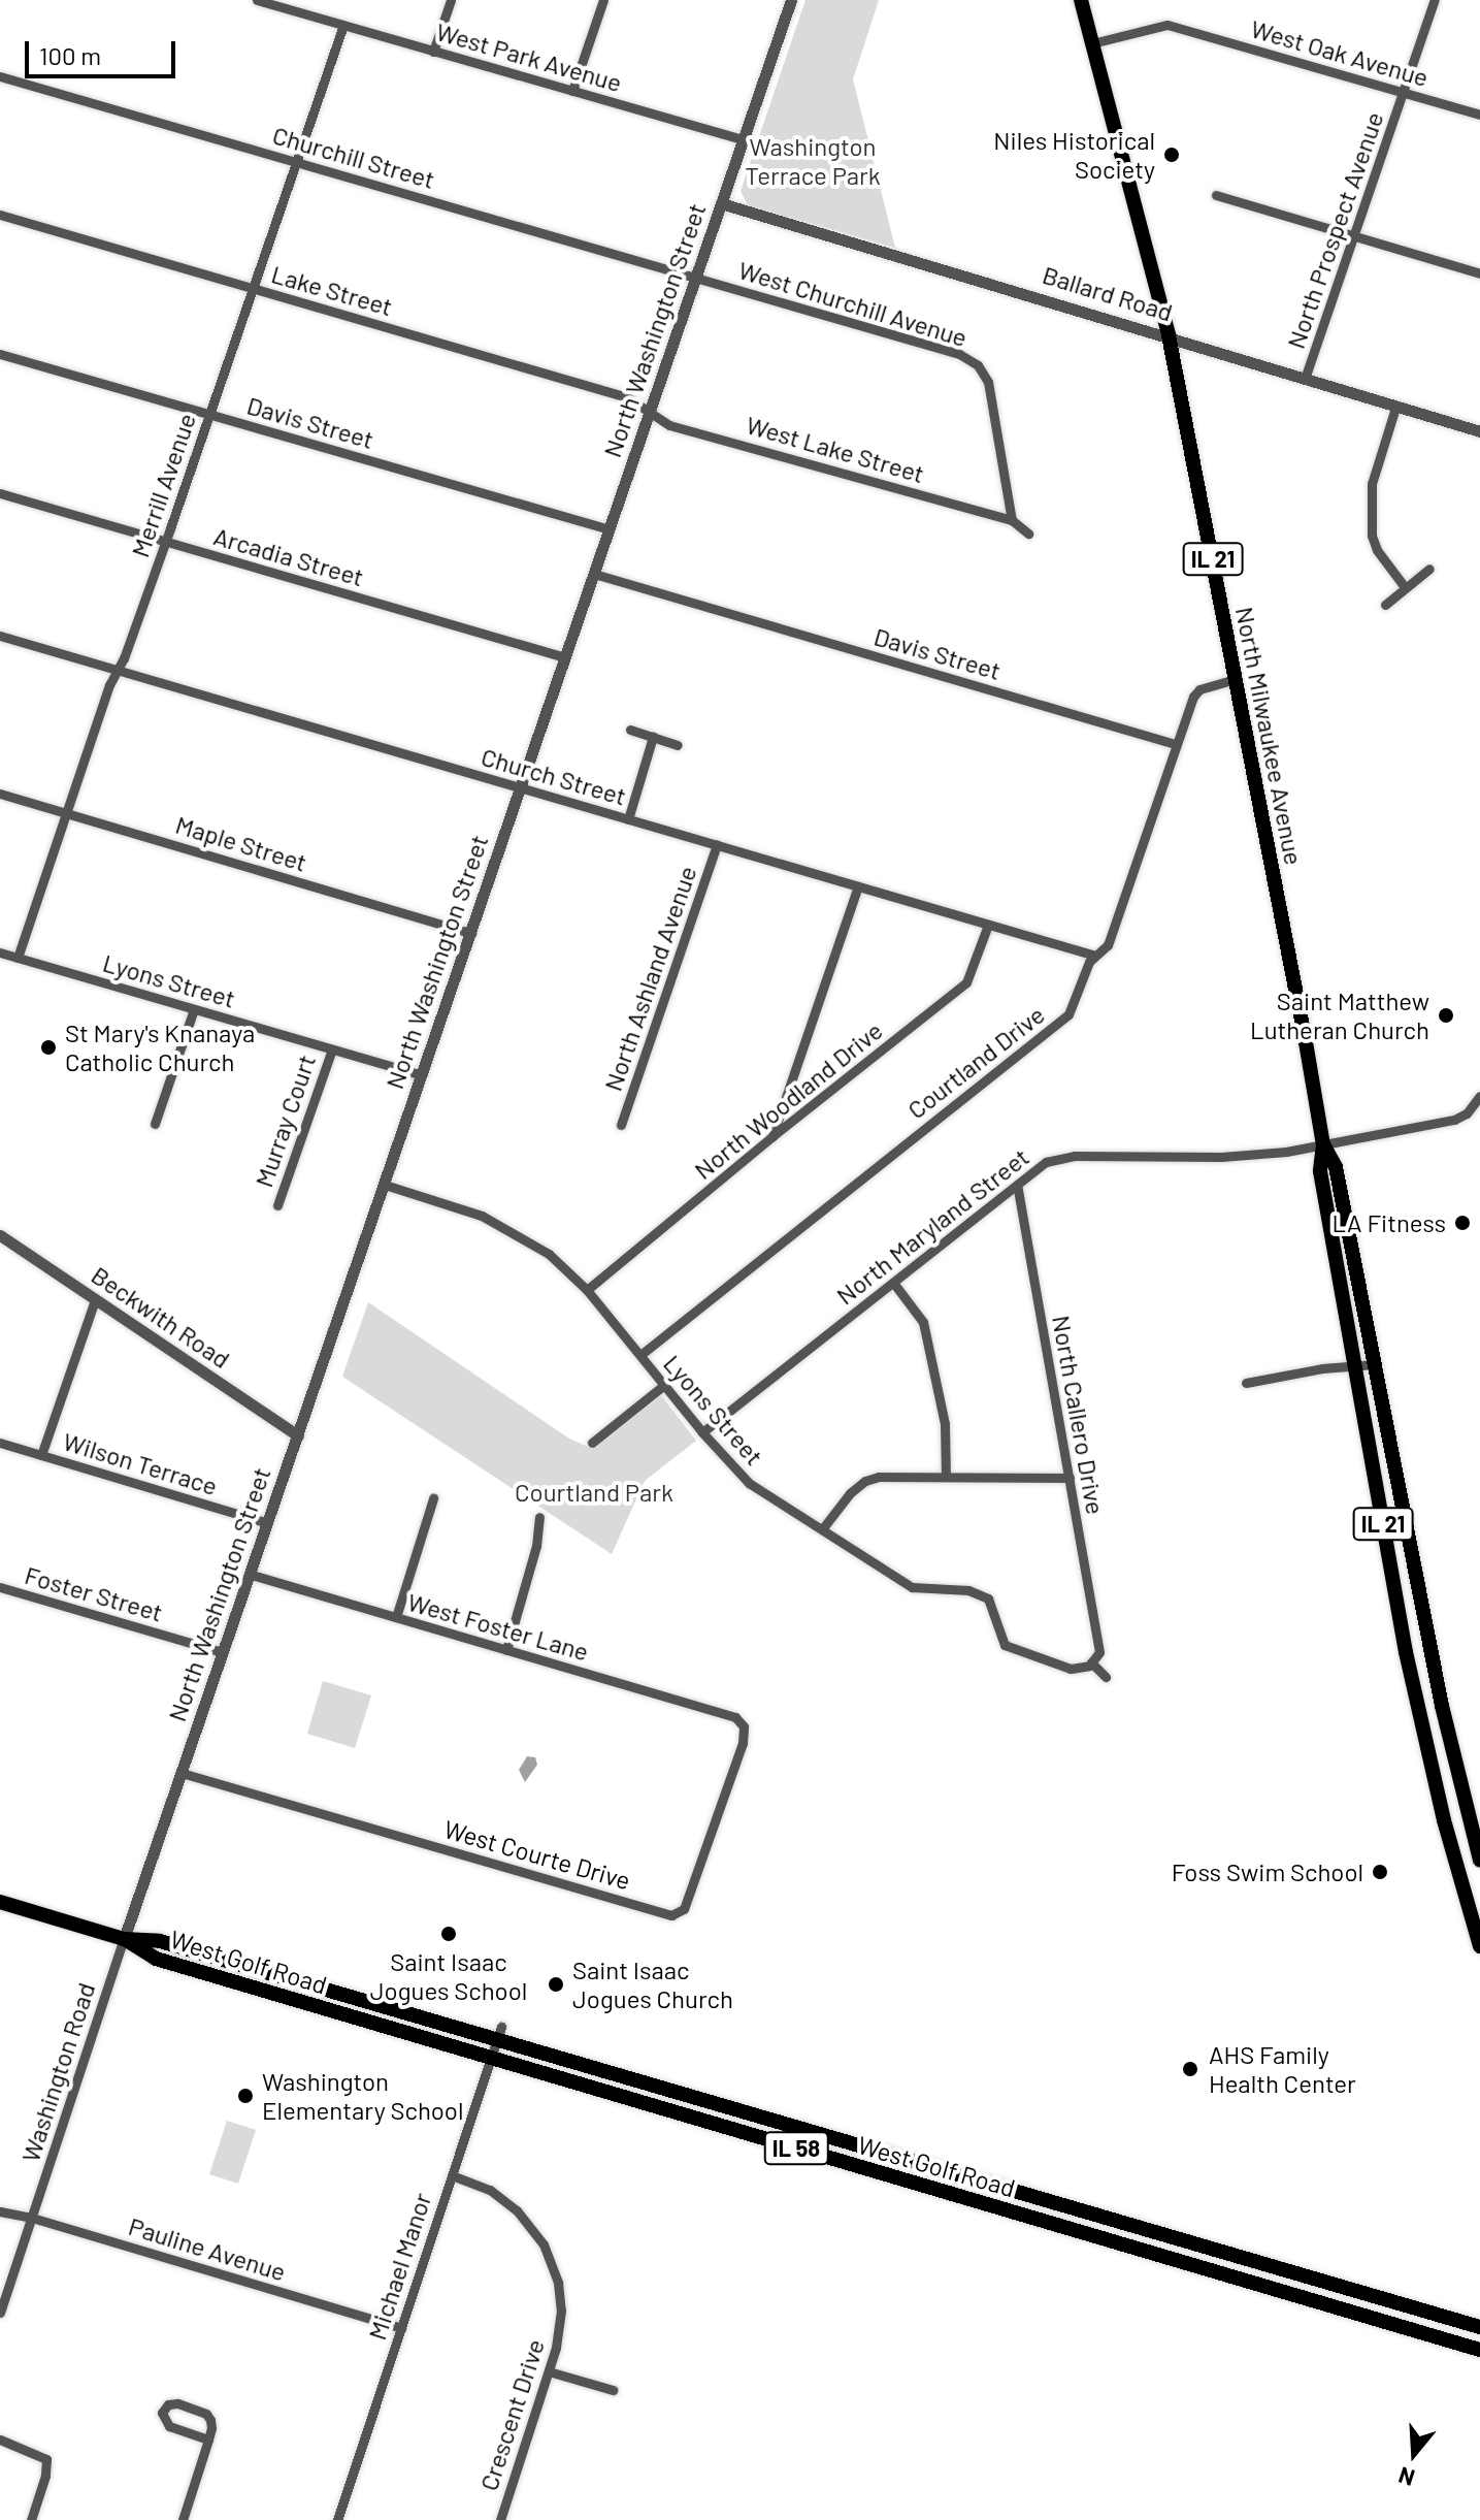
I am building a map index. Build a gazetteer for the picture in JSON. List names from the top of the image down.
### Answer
{
  "streets": {
    "main road": [
      "IL 21",
      "North Milwaukee Avenue",
      "West Golf Road",
      "IL 58"
    ],
    "street": [
      "West Oak Avenue",
      "West Park Avenue",
      "Churchill Street",
      "North Prospect Avenue",
      "Lake Street",
      "Ballard Road",
      "West Churchill Avenue",
      "North Washington Street",
      "Davis Street",
      "West Lake Street",
      "Merrill Avenue",
      "Arcadia Street",
      "Church Street",
      "Maple Street",
      "North Ashland Avenue",
      "Lyons Street",
      "Courtland Drive",
      "North Woodland Drive",
      "Murray Court",
      "North Maryland Street",
      "Beckwith Road",
      "North Callero Drive",
      "Wilson Terrace",
      "Foster Street",
      "West Foster Lane",
      "West Courte Drive",
      "Washington Road",
      "Pauline Avenue",
      "Michael Manor",
      "Crescent Drive"
    ]
  },
  "crossings": [
    ["West Oak Avenue", "North Prospect Avenue"],
    ["West Oak Avenue", "North Milwaukee Avenue"],
    ["West Park Avenue", "North Washington Street"],
    ["West Park Avenue", "Merrill Avenue"],
    ["Churchill Street", "West Churchill Avenue"],
    ["Churchill Street", "North Washington Street"],
    ["Churchill Street", "Merrill Avenue"],
    ["North Prospect Avenue", "Ballard Road"],
    ["Lake Street", "North Washington Street"],
    ["Lake Street", "West Lake Street"],
    ["Lake Street", "Merrill Avenue"],
    ["Ballard Road", "North Washington Street"],
    ["Ballard Road", "North Milwaukee Avenue"],
    ["West Churchill Avenue", "North Washington Street"],
    ["West Churchill Avenue", "West Lake Street"],
    ["North Washington Street", "Davis Street"],
    ["North Washington Street", "West Lake Street"],
    ["North Washington Street", "Arcadia Street"],
    ["North Washington Street", "Church Street"],
    ["North Washington Street", "Maple Street"],
    ["North Washington Street", "Lyons Street"],
    ["North Washington Street", "Beckwith Road"],
    ["North Washington Street", "Wilson Terrace"],
    ["North Washington Street", "Foster Street"],
    ["North Washington Street", "West Foster Lane"],
    ["North Washington Street", "West Courte Drive"],
    ["North Washington Street", "West Golf Road"],
    ["North Washington Street", "Washington Road"],
    ["North Washington Street", "IL 58"],
    ["Davis Street", "Merrill Avenue"],
    ["Davis Street", "Courtland Drive"],
    ["Merrill Avenue", "Arcadia Street"],
    ["Merrill Avenue", "Church Street"],
    ["Merrill Avenue", "Maple Street"],
    ["Merrill Avenue", "Lyons Street"],
    ["North Milwaukee Avenue", "Courtland Drive"],
    ["North Milwaukee Avenue", "North Maryland Street"],
    ["Church Street", "North Ashland Avenue"],
    ["Church Street", "Courtland Drive"],
    ["Church Street", "North Woodland Drive"],
    ["Lyons Street", "Courtland Drive"],
    ["Lyons Street", "North Woodland Drive"],
    ["Lyons Street", "Murray Court"],
    ["Lyons Street", "North Maryland Street"],
    ["Lyons Street", "North Callero Drive"],
    ["North Maryland Street", "North Callero Drive"],
    ["West Foster Lane", "West Courte Drive"],
    ["West Golf Road", "Washington Road"],
    ["West Golf Road", "IL 58"],
    ["West Golf Road", "Michael Manor"],
    ["Washington Road", "IL 58"],
    ["Washington Road", "Pauline Avenue"],
    ["Pauline Avenue", "Michael Manor"],
    ["Michael Manor", "Crescent Drive"]
  ],
  "parks": ["Washington Terrace Park", "Courtland Park"],
  "places": [
    "Niles Historical Society",
    "Saint Matthew Lutheran Church",
    "St Mary's Knanaya Catholic Church",
    "LA Fitness",
    "Foss Swim School",
    "Saint Isaac Jogues School",
    "Saint Isaac Jogues Church",
    "AHS Family Health Center",
    "Washington Elementary School"
  ],
  "scale_bar": "100 m",
  "north": "bottom"
}
